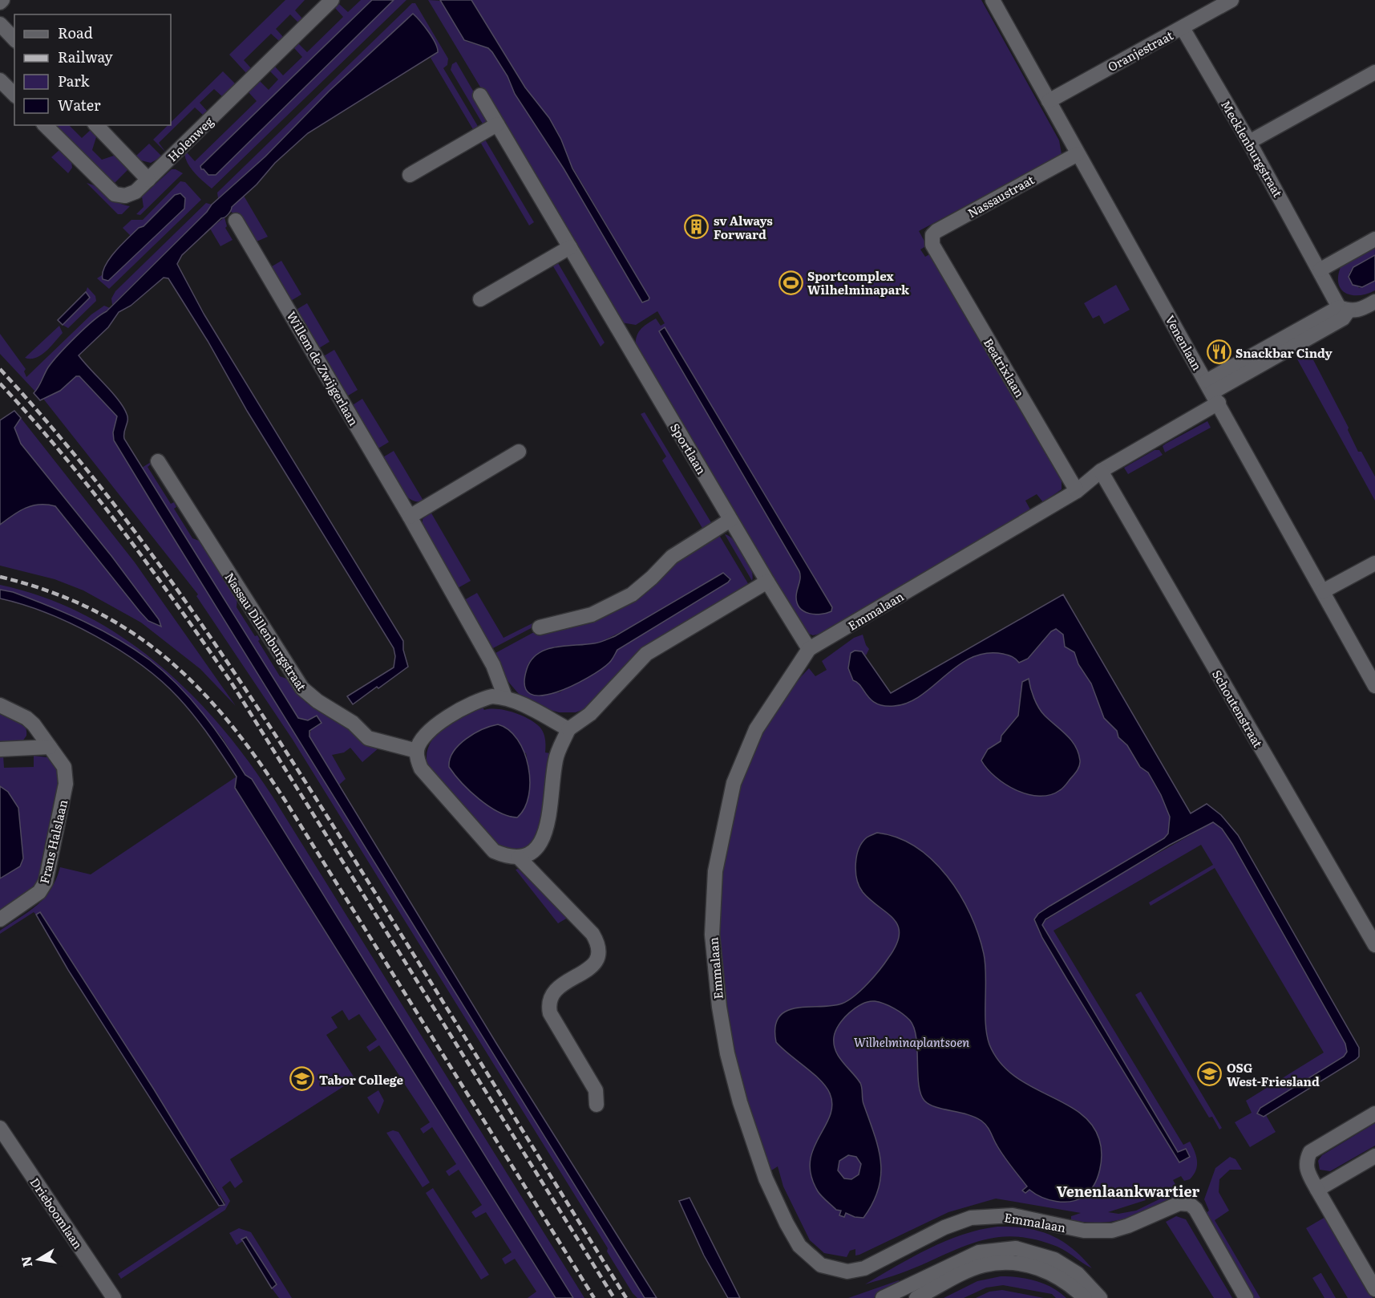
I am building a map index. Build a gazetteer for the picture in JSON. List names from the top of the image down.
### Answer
{
  "streets": {
    "street": [
      "Oranjestraat",
      "Holenweg",
      "Mecklenburgstraat",
      "Nassaustraat",
      "Venenlaan",
      "Beatrixlaan",
      "Willem de Zwijgerlaan",
      "Sportlaan",
      "Emmalaan",
      "Nassau Dillenburgstraat",
      "Schoutenstraat",
      "Frans Halslaan",
      "Drieboomlaan"
    ]
  },
  "crossings": [
    ["Oranjestraat", "Mecklenburgstraat"],
    ["Oranjestraat", "Venenlaan"],
    ["Mecklenburgstraat", "Emmalaan"],
    ["Nassaustraat", "Venenlaan"],
    ["Nassaustraat", "Beatrixlaan"],
    ["Venenlaan", "Emmalaan"],
    ["Beatrixlaan", "Emmalaan"],
    ["Sportlaan", "Emmalaan"],
    ["Emmalaan", "Schoutenstraat"]
  ],
  "districts": ["Venenlaankwartier"],
  "parks": ["Wilhelminaplantsoen"],
  "places": {
    "building": ["sv Always Forward"],
    "sports": ["Sportcomplex Wilhelminapark"],
    "restaurant": ["Snackbar Cindy"],
    "school or university": ["OSG West-Friesland", "Tabor College"]
  },
  "legend": [
    "Road",
    "Railway",
    "Park",
    "Water"
  ],
  "north": "left"
}
